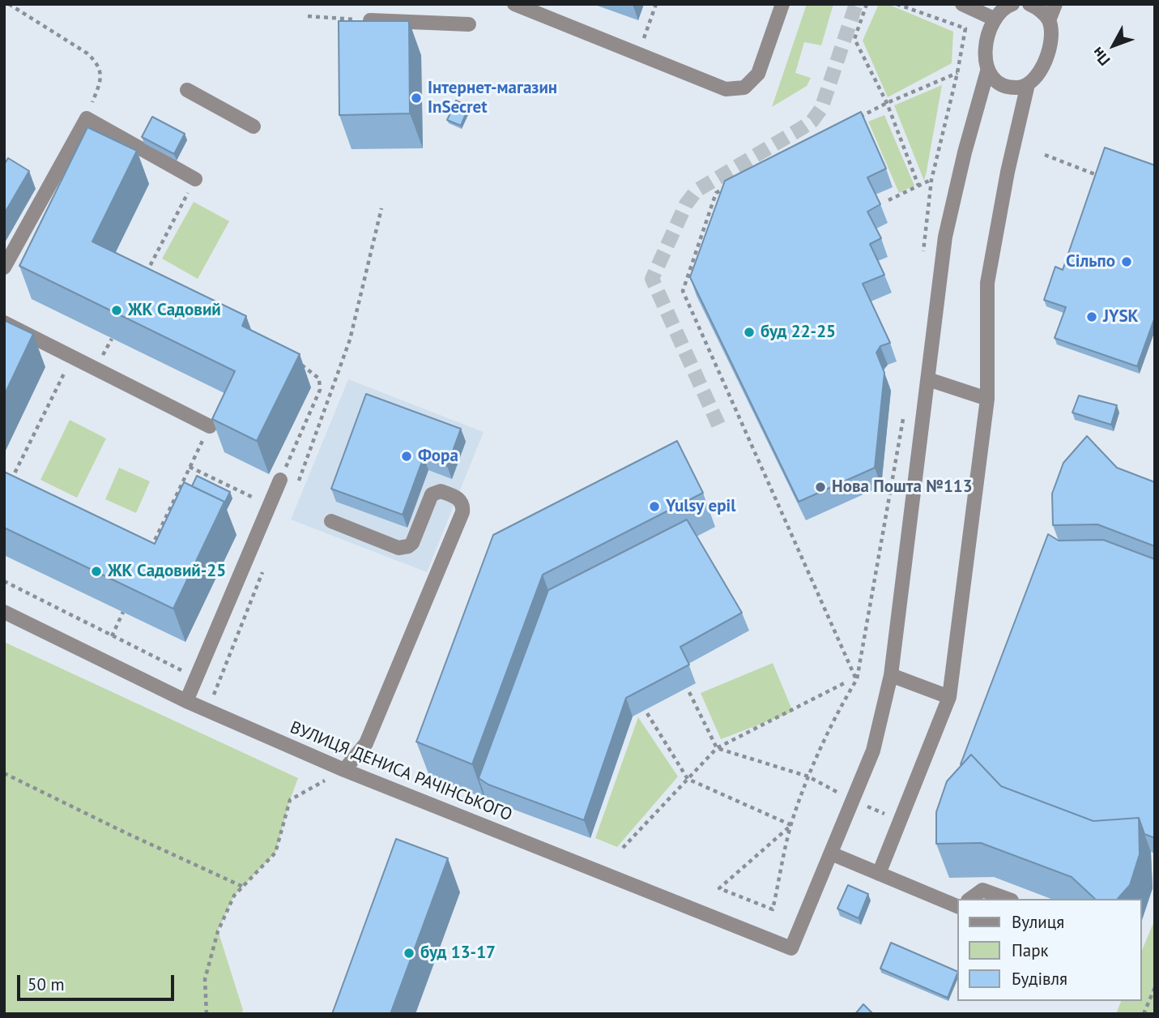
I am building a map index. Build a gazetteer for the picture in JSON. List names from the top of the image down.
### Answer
{
  "streets": {
    "street": ["ВУЛИЦЯ ДЕНИСА РАЧІНСЬКОГО"]
  },
  "places": [
    "Інтернет-магазин InSecret",
    "Сільпо",
    "ЖК Садовий",
    "JYSK",
    "буд 22-25",
    "Фора",
    "Нова Пошта №113",
    "Yulsy epil",
    "ЖК Садовий-25",
    "буд 13-17"
  ],
  "legend": ["Вулиця", "Парк", "Будівля"],
  "scale_bar": "50 m",
  "north": "bottom left"
}
